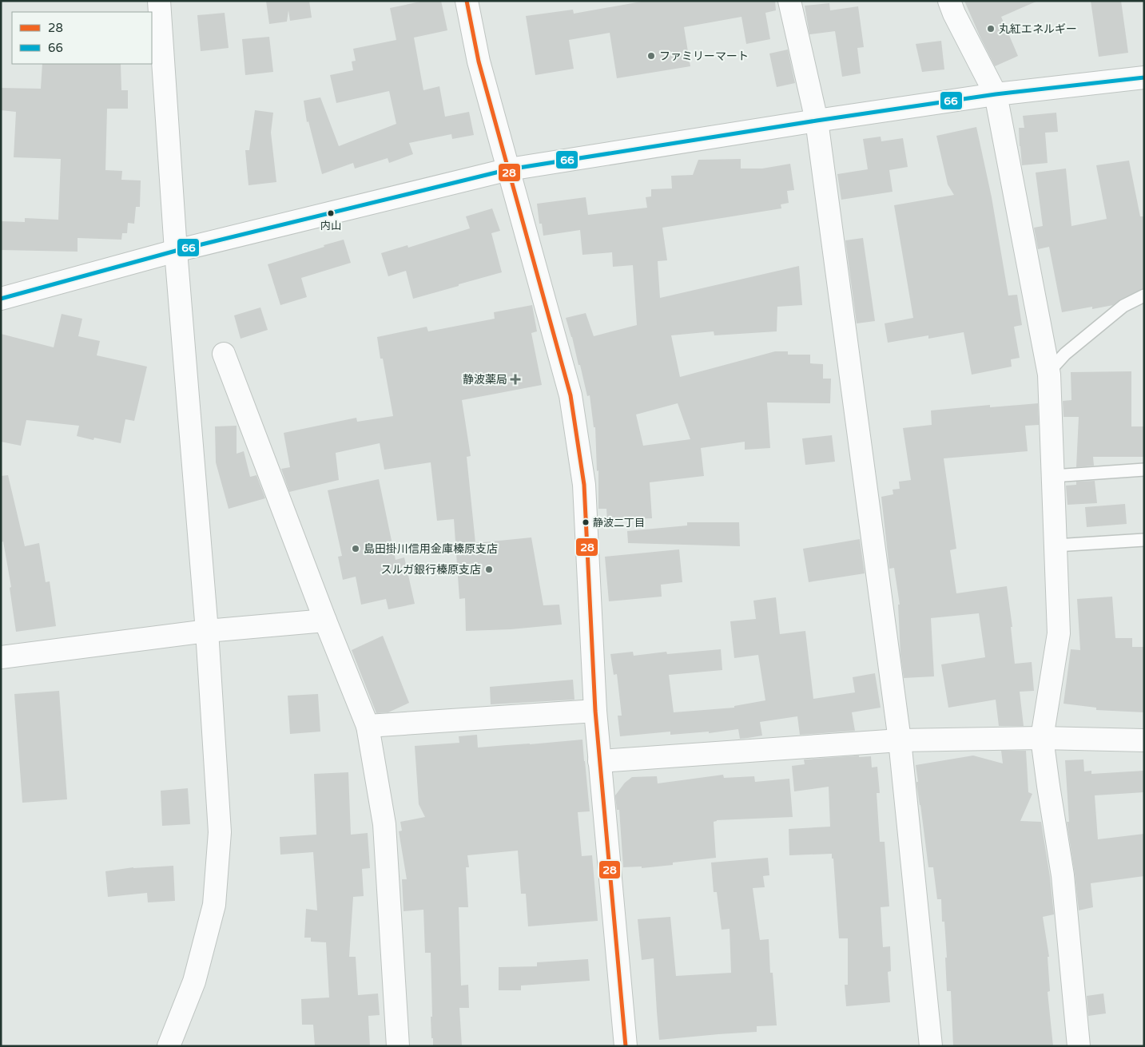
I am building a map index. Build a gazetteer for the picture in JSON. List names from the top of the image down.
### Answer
{
  "places": {
    "other": [
      "丸紅エネルギー",
      "ファミリーマート",
      "内山",
      "静波二丁目",
      "島田掛川信用金庫榛原支店",
      "スルガ銀行榛原支店"
    ],
    "health": ["静波薬局"]
  },
  "lines": ["transit line 28", "transit line 66"],
  "legend": ["28", "66"]
}
